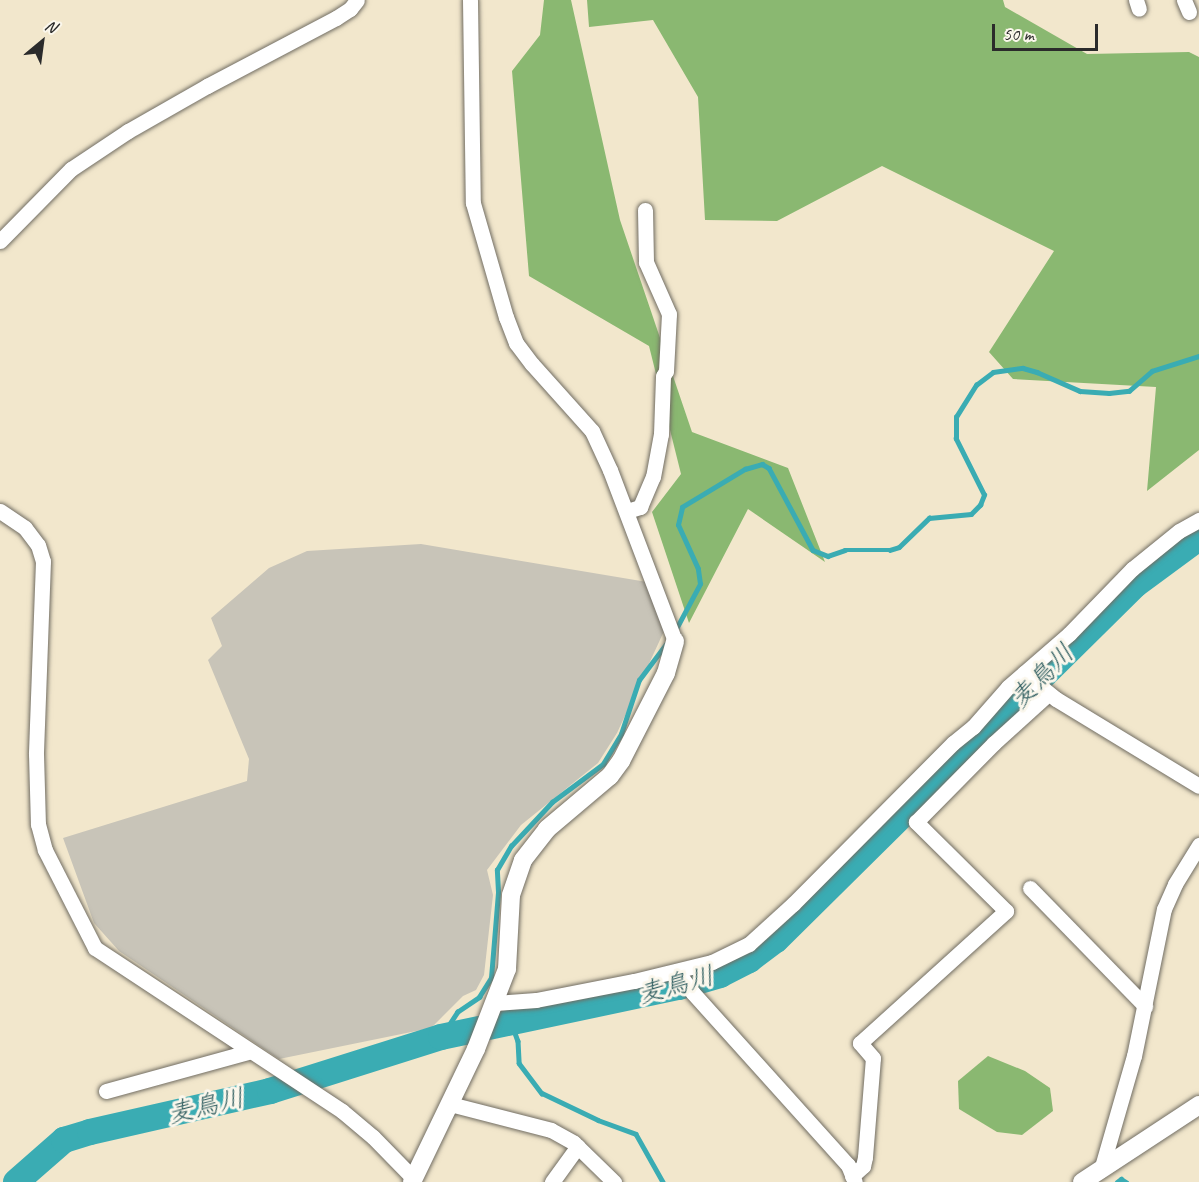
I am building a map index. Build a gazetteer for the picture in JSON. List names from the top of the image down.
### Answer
{
  "water": ["麦鳥川"],
  "scale_bar": "50 m",
  "north": "top right"
}
